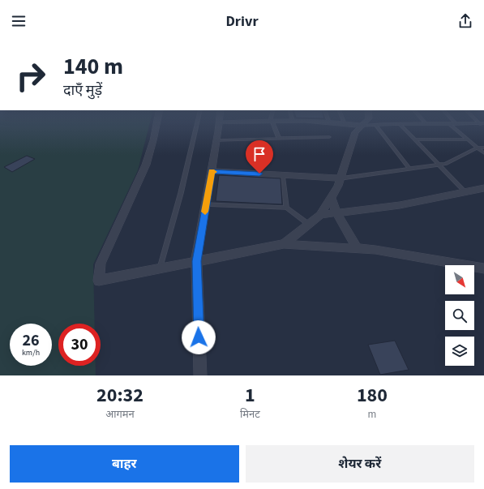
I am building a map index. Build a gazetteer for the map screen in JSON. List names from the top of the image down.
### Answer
{
  "north": "bottom right",
  "page": {
    "header": "Drivr",
    "turn": ["140 m", "दाएँ मुड़ें"],
    "speed": "26 km/h",
    "limit": "30",
    "eta": [
      "20:32",
      "आगमन",
      "1",
      "मिनट",
      "180",
      "m"
    ],
    "buttons": ["बाहर", "शेयर करें"]
  }
}
